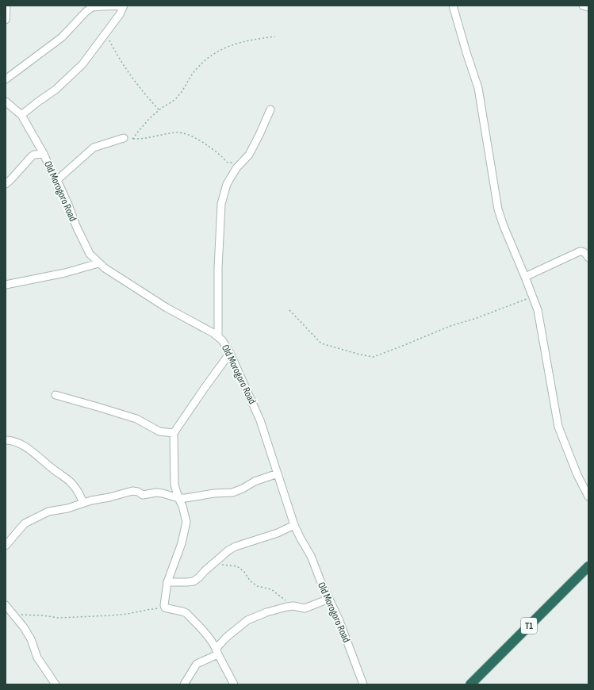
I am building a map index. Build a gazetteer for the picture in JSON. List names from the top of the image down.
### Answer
{
  "streets": {
    "highway": ["T1"],
    "street": ["Old Morogoro Road"]
  }
}
